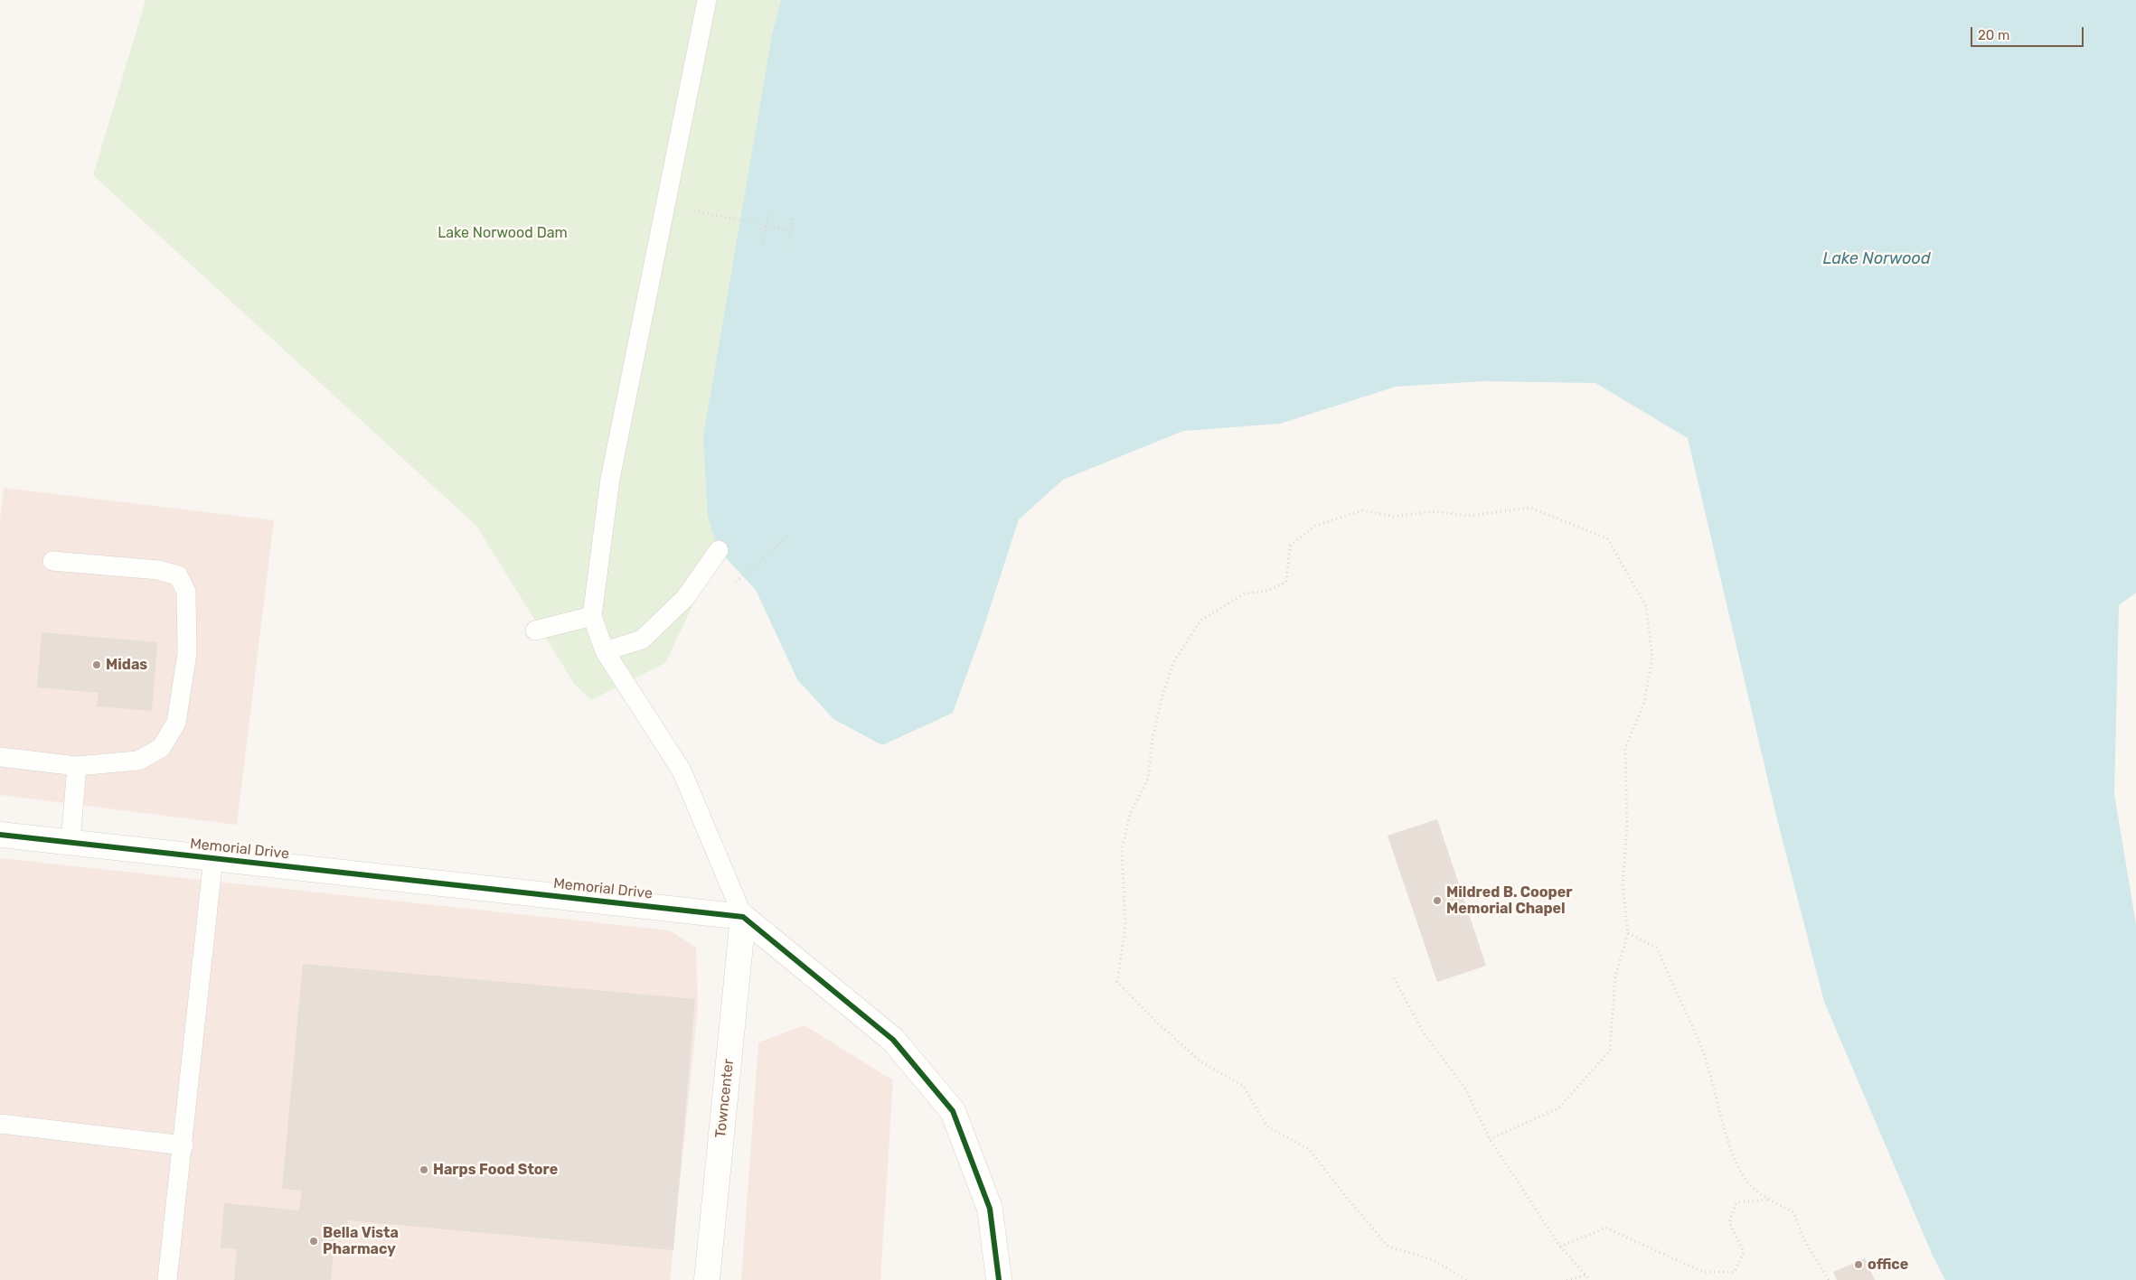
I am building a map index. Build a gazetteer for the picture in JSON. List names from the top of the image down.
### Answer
{
  "streets": {
    "street": ["Memorial Drive", "Towncenter"]
  },
  "crossings": [
    ["Memorial Drive", "Towncenter"]
  ],
  "water": ["Lake Norwood"],
  "parks": ["Lake Norwood Dam"],
  "places": [
    "Midas",
    "Mildred B. Cooper Memorial Chapel",
    "Harps Food Store",
    "Bella Vista Pharmacy",
    "office"
  ],
  "scale_bar": "20 m"
}
